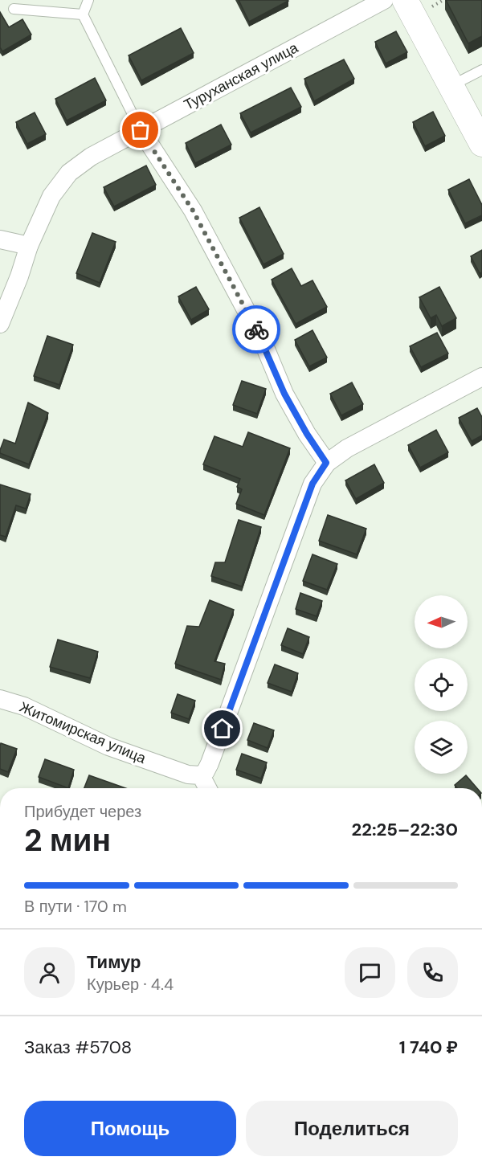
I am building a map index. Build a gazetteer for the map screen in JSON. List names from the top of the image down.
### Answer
{
  "streets": {
    "street": ["Туруханская улица", "Житомирская улица"]
  },
  "north": "left",
  "page": {
    "heading": ["2 мин", "Прибудет через", "22:25–22:30"],
    "panel": [
      "Тимур",
      "Курьер · 4.4",
      "Заказ #5708",
      "1 740 ₽"
    ],
    "bar": "В пути · 170 m",
    "buttons": ["Помощь", "Поделиться"]
  }
}
